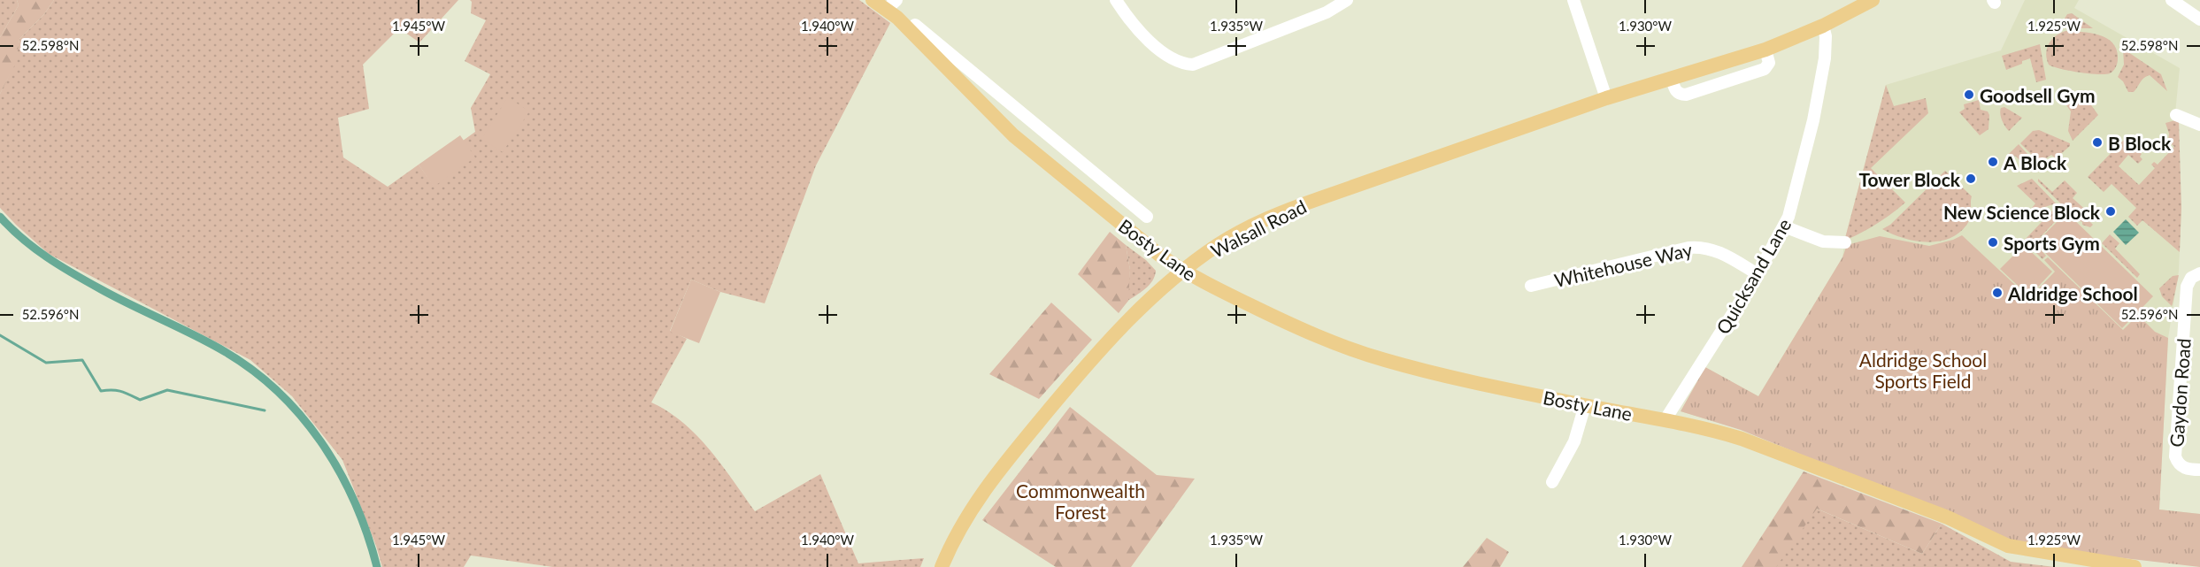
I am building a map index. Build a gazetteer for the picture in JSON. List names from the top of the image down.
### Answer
{
  "streets": {
    "main road": ["Walsall Road", "Bosty Lane"],
    "street": ["Whitehouse Way", "Quicksand Lane", "Gaydon Road"]
  },
  "crossings": [
    ["Walsall Road", "Bosty Lane"],
    ["Walsall Road", "Quicksand Lane"],
    ["Bosty Lane", "Quicksand Lane"],
    ["Whitehouse Way", "Quicksand Lane"]
  ],
  "parks": ["Aldridge School Sports Field", "Commonwealth Forest"],
  "places": [
    "Goodsell Gym",
    "B Block",
    "A Block",
    "Tower Block",
    "New Science Block",
    "Sports Gym",
    "Aldridge School"
  ],
  "coordinates": [
    "1.945°W",
    "1.940°W",
    "1.935°W",
    "1.930°W",
    "1.925°W",
    "52.598°N",
    "52.596°N"
  ]
}
